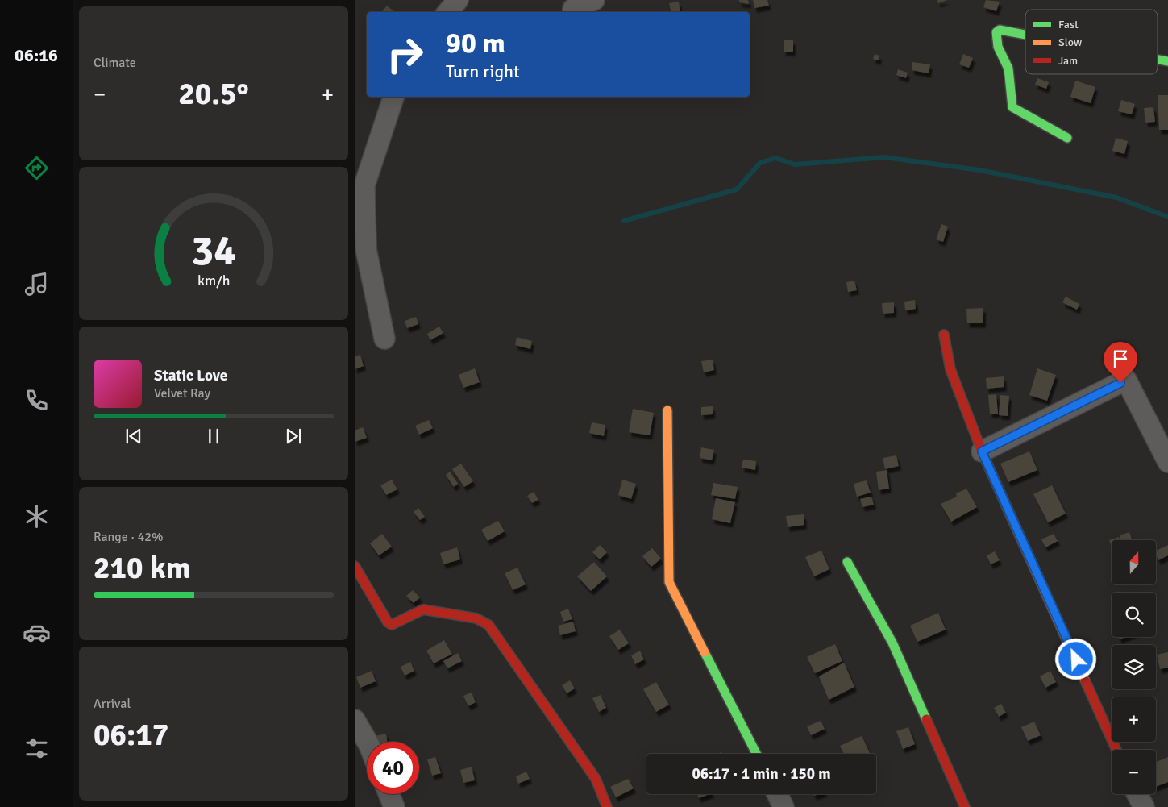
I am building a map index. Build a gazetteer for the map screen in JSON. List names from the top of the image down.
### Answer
{
  "legend": ["Fast", "Slow", "Jam"],
  "north": "top",
  "page": {
    "tabs": "06:16",
    "tile": [
      "Climate",
      ["Range · 42%", "210 km"],
      ["Arrival", "06:17"]
    ],
    "turn": ["90 m", "Turn right"],
    "heat": ["−", "20.5°", "+"],
    "song": ["Static Love", "Velvet Ray"],
    "map_buttons": ["+", "−"],
    "limit": "40",
    "trip": "06:17 · 1 min · 150 m",
    "gauge": ["34", "km/h"]
  }
}
